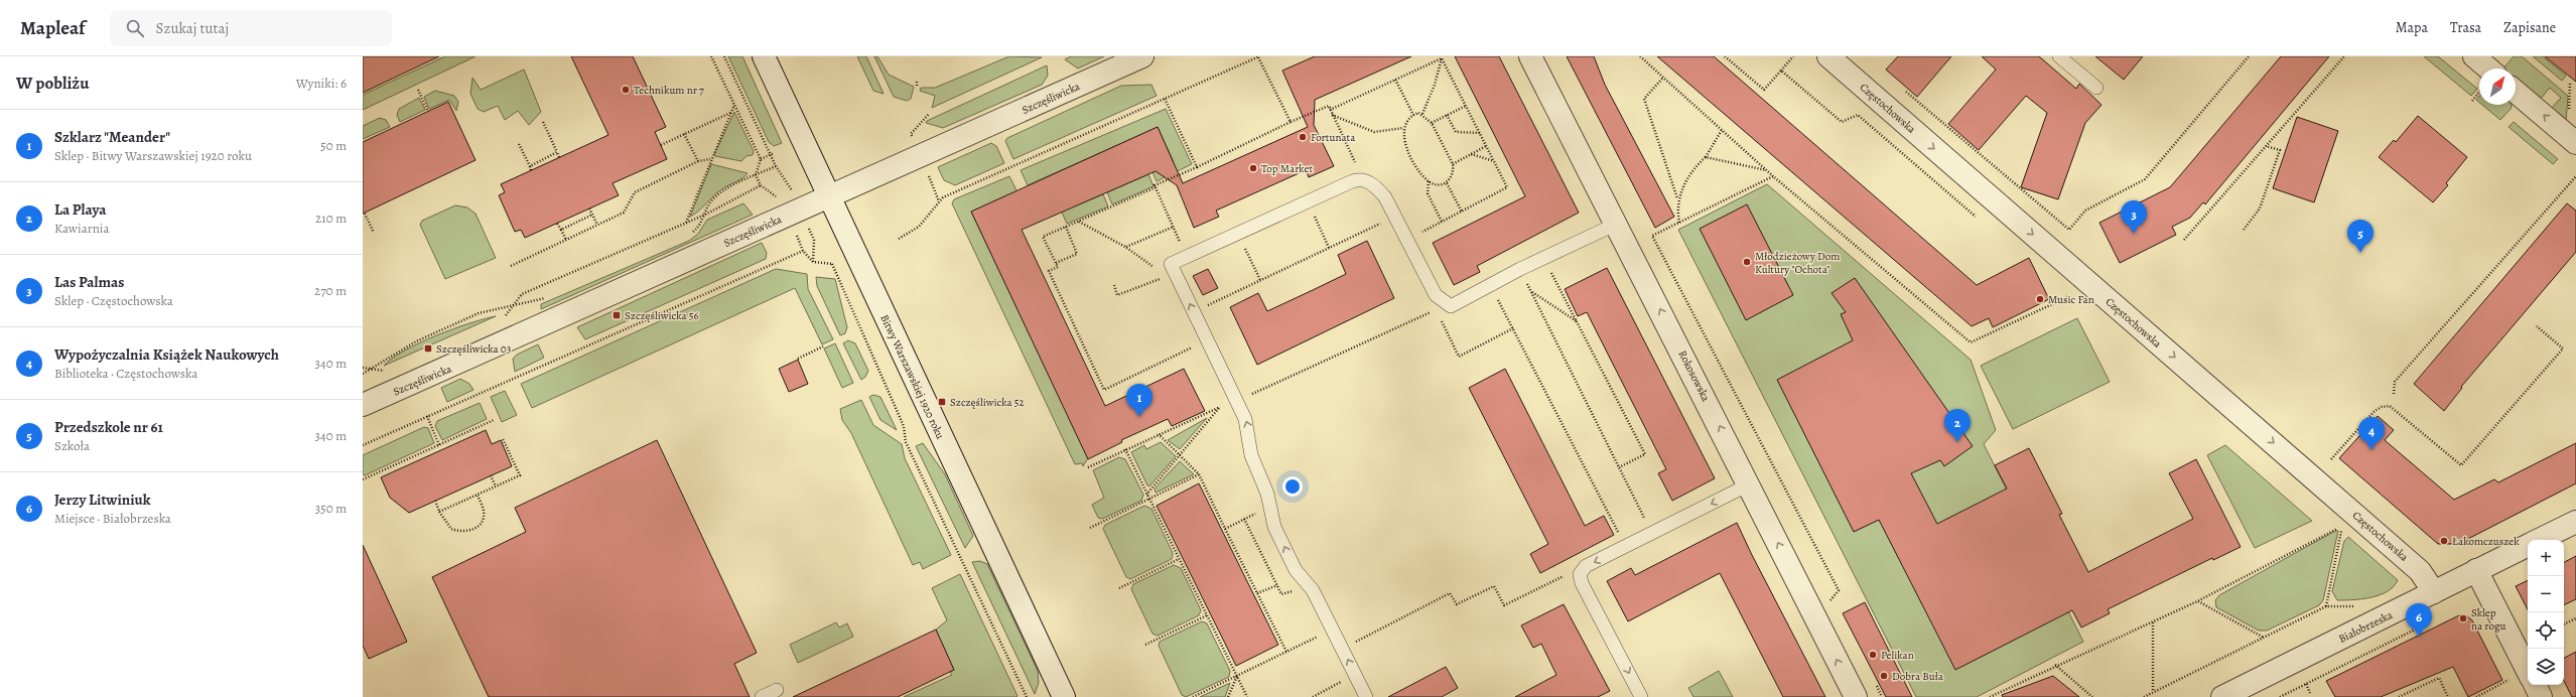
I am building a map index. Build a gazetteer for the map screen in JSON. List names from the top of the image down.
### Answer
{
  "streets": {
    "street": [
      "Szczęśliwicka",
      "Częstochowska",
      "Rokosowska",
      "Bitwy Warszawskiej 1920 roku",
      "Białobrzeska"
    ]
  },
  "crossings": [
    ["Szczęśliwicka", "Bitwy Warszawskiej 1920 roku"],
    ["Częstochowska", "Białobrzeska"]
  ],
  "one_way": ["Częstochowska", "Rokosowska"],
  "places": {
    "other": [
      "Technikum nr 7",
      "Fortunata",
      "Top Market",
      "Młodzieżowy Dom Kultury \"Ochota\"",
      "Music Fan",
      "Łakomczuszek",
      "Sklep na rogu",
      "Pelikan",
      "Dobra Buła"
    ],
    "transit": ["Szczęśliwicka 56", "Szczęśliwicka 03", "Szczęśliwicka 52"]
  },
  "north": "top right",
  "page": {
    "header": "Mapleaf",
    "search": "Szukaj tutaj",
    "nav": ["Mapa", "Trasa", "Zapisane"],
    "heading": ["W pobliżu", "Wyniki: 6"],
    "list": [
      {
        "mark": "1",
        "name": "Szklarz \"Meander\"",
        "note": "Sklep · Bitwy Warszawskiej 1920 roku",
        "value": "50 m"
      },
      {
        "mark": "2",
        "name": "La Playa",
        "note": "Kawiarnia",
        "value": "210 m"
      },
      {
        "mark": "3",
        "name": "Las Palmas",
        "note": "Sklep · Częstochowska",
        "value": "270 m"
      },
      {
        "mark": "4",
        "name": "Wypożyczalnia Książek Naukowych",
        "note": "Biblioteka · Częstochowska",
        "value": "340 m"
      },
      {
        "mark": "5",
        "name": "Przedszkole nr 61",
        "note": "Szkoła",
        "value": "340 m"
      },
      {
        "mark": "6",
        "name": "Jerzy Litwiniuk",
        "note": "Miejsce · Białobrzeska",
        "value": "350 m"
      }
    ],
    "pins": [
      "3",
      "5",
      "1",
      "2",
      "4",
      "6"
    ],
    "map_buttons": ["+", "−"]
  }
}
